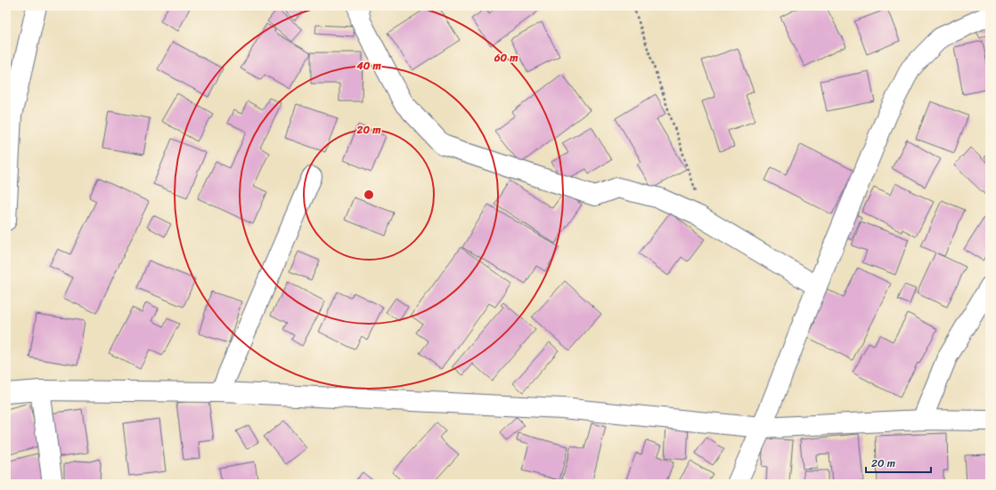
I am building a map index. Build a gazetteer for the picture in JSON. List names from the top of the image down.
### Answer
{
  "scale_bar": "20 m",
  "rings": ["60 m", "40 m", "20 m"]
}
